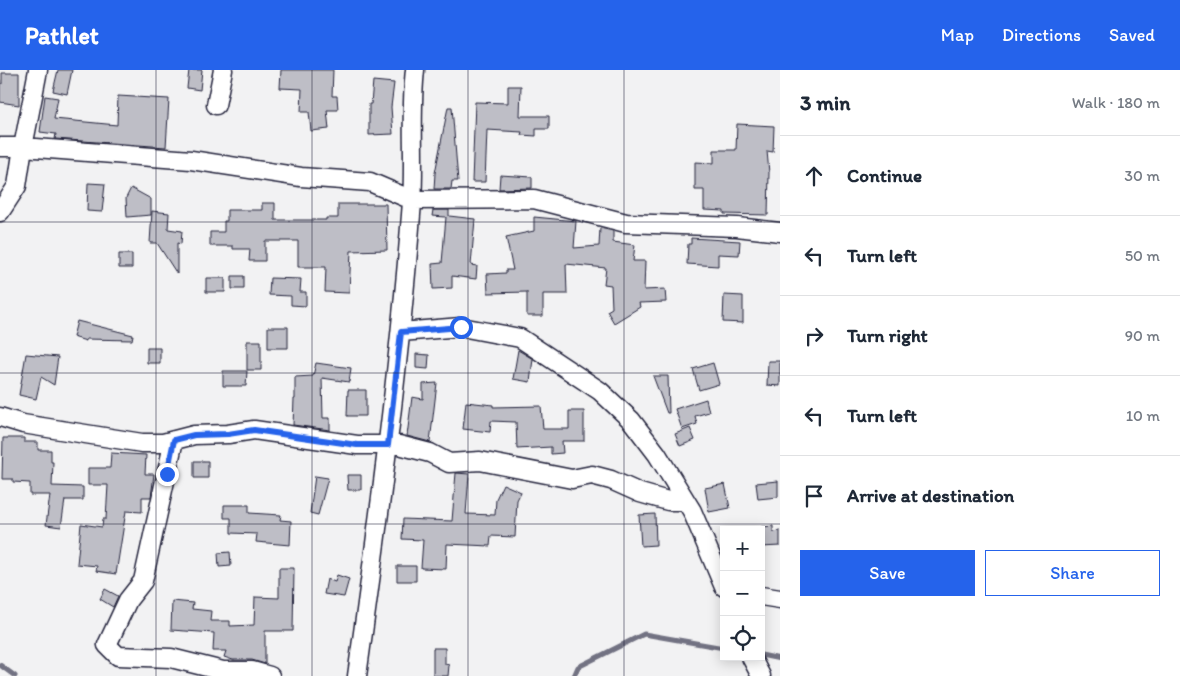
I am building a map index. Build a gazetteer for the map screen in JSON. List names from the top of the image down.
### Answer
{
  "page": {
    "header": "Pathlet",
    "nav": ["Map", "Directions", "Saved"],
    "heading": ["3 min", "Walk · 180 m"],
    "list": [
      ["Continue", "30 m"],
      ["Turn left", "50 m"],
      ["Turn right", "90 m"],
      ["Turn left", "10 m"],
      "Arrive at destination"
    ],
    "map_buttons": ["+", "−"],
    "buttons": ["Save", "Share"]
  }
}
